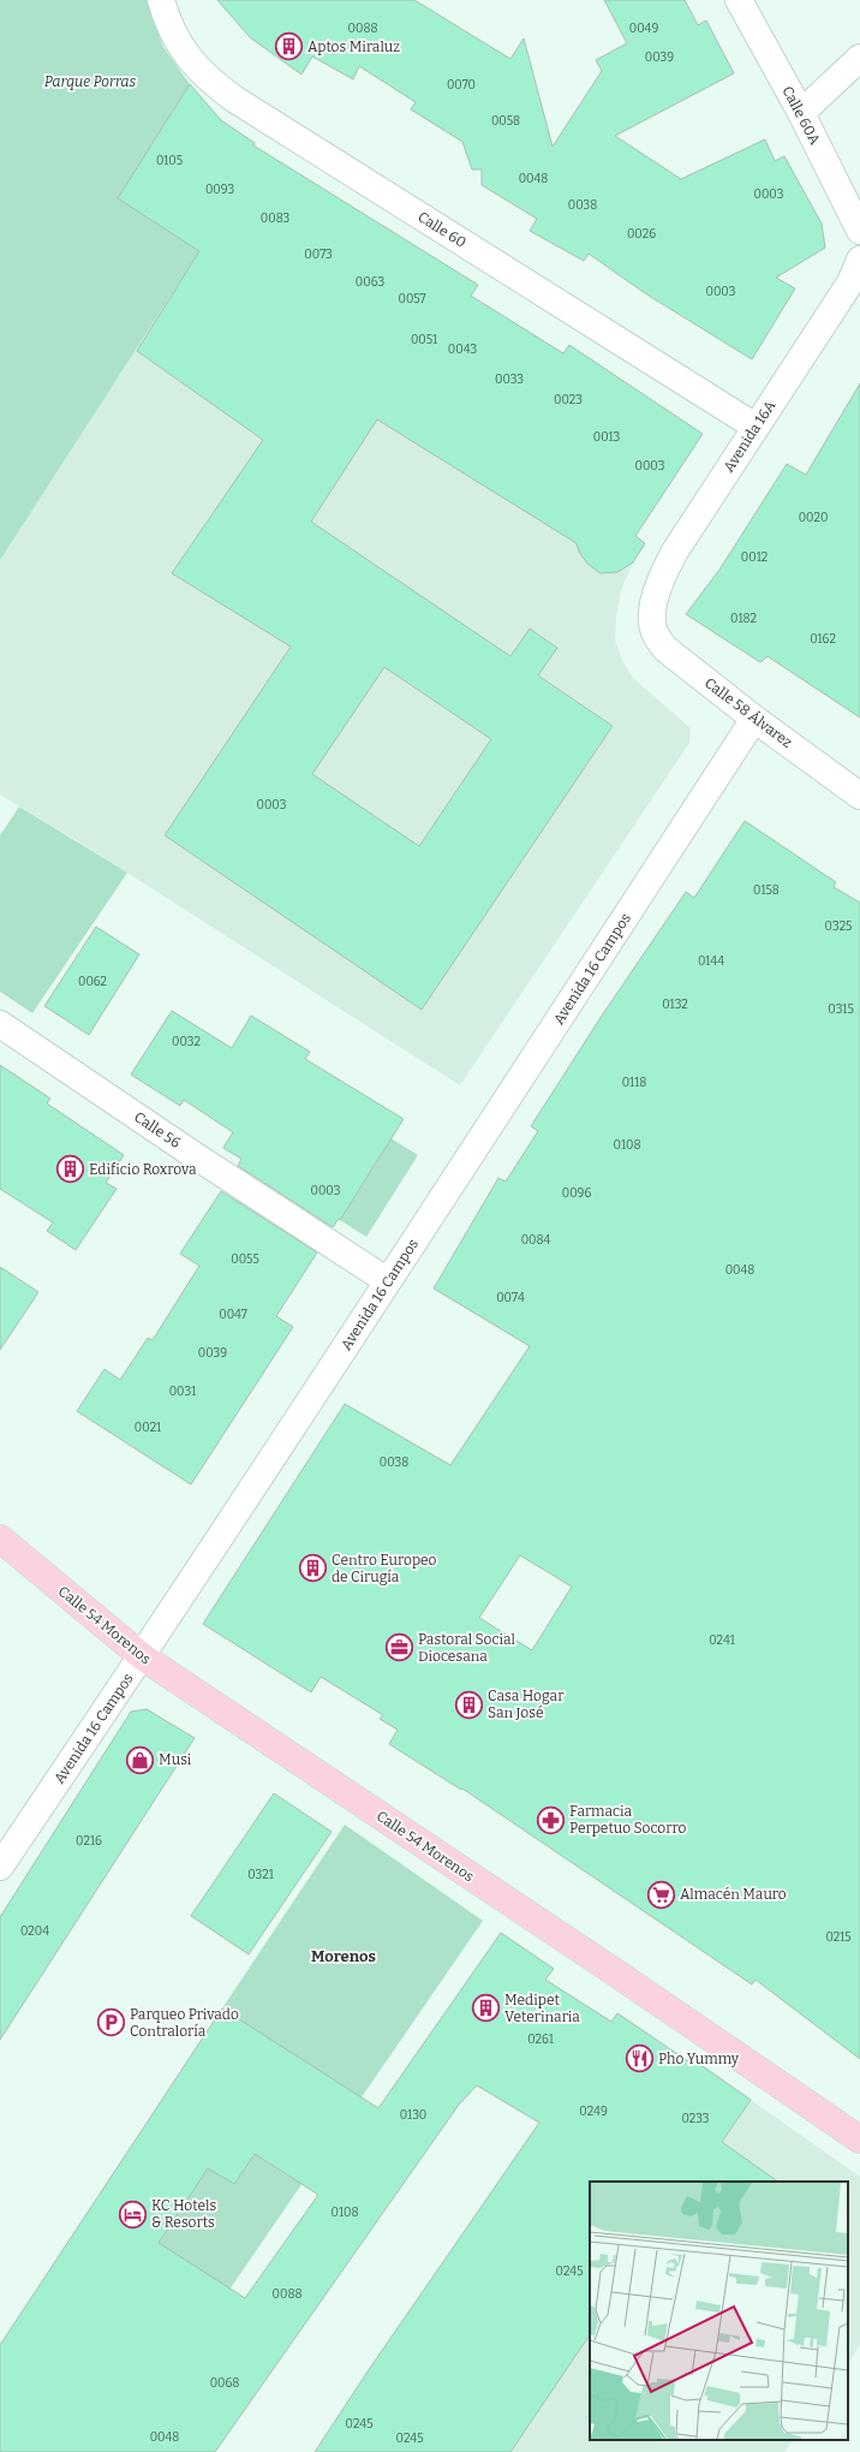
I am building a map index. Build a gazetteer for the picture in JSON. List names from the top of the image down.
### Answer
{
  "streets": {
    "main road": ["Calle 54 Morenos"],
    "street": [
      "Calle 60A",
      "Calle 60",
      "Avenida 16A",
      "Calle 58 Álvarez",
      "Avenida 16 Campos",
      "Calle 56"
    ]
  },
  "crossings": [
    ["Calle 60", "Avenida 16A"],
    ["Avenida 16A", "Calle 58 Álvarez"],
    ["Calle 58 Álvarez", "Avenida 16 Campos"],
    ["Avenida 16 Campos", "Calle 56"],
    ["Avenida 16 Campos", "Calle 54 Morenos"]
  ],
  "districts": ["Morenos"],
  "parks": ["Parque Porras"],
  "places": {
    "building": [
      "Aptos Miraluz",
      "Edificio Roxrova",
      "Centro Europeo de Cirugía",
      "Casa Hogar San José",
      "Medipet Veterinaria"
    ],
    "office": ["Pastoral Social Diocesana"],
    "shop": ["Musi"],
    "pharmacy": ["Farmacia Perpetuo Socorro"],
    "supermarket": ["Almacén Mauro"],
    "parking": ["Parqueo Privado Contraloría"],
    "restaurant": ["Pho Yummy"],
    "hotel": ["KC Hotels & Resorts"]
  },
  "house_numbers": [
    "0088",
    "0049",
    "0039",
    "0070",
    "0058",
    "0105",
    "0048",
    "0093",
    "0003",
    "0038",
    "0083",
    "0026",
    "0073",
    "0063",
    "0003",
    "0057",
    "0051",
    "0043",
    "0033",
    "0023",
    "0013",
    "0003",
    "0020",
    "0012",
    "0182",
    "0162",
    "0003",
    "0158",
    "0325",
    "0144",
    "0062",
    "0132",
    "0315",
    "0032",
    "0118",
    "0108",
    "0003",
    "0096",
    "0084",
    "0055",
    "0048",
    "0074",
    "0047",
    "0039",
    "0031",
    "0021",
    "0038",
    "0241",
    "0216",
    "0321",
    "0204",
    "0215",
    "0261",
    "0249",
    "0130",
    "0233",
    "0108",
    "0245",
    "0088",
    "0068",
    "0245",
    "0048",
    "0245"
  ]
}
